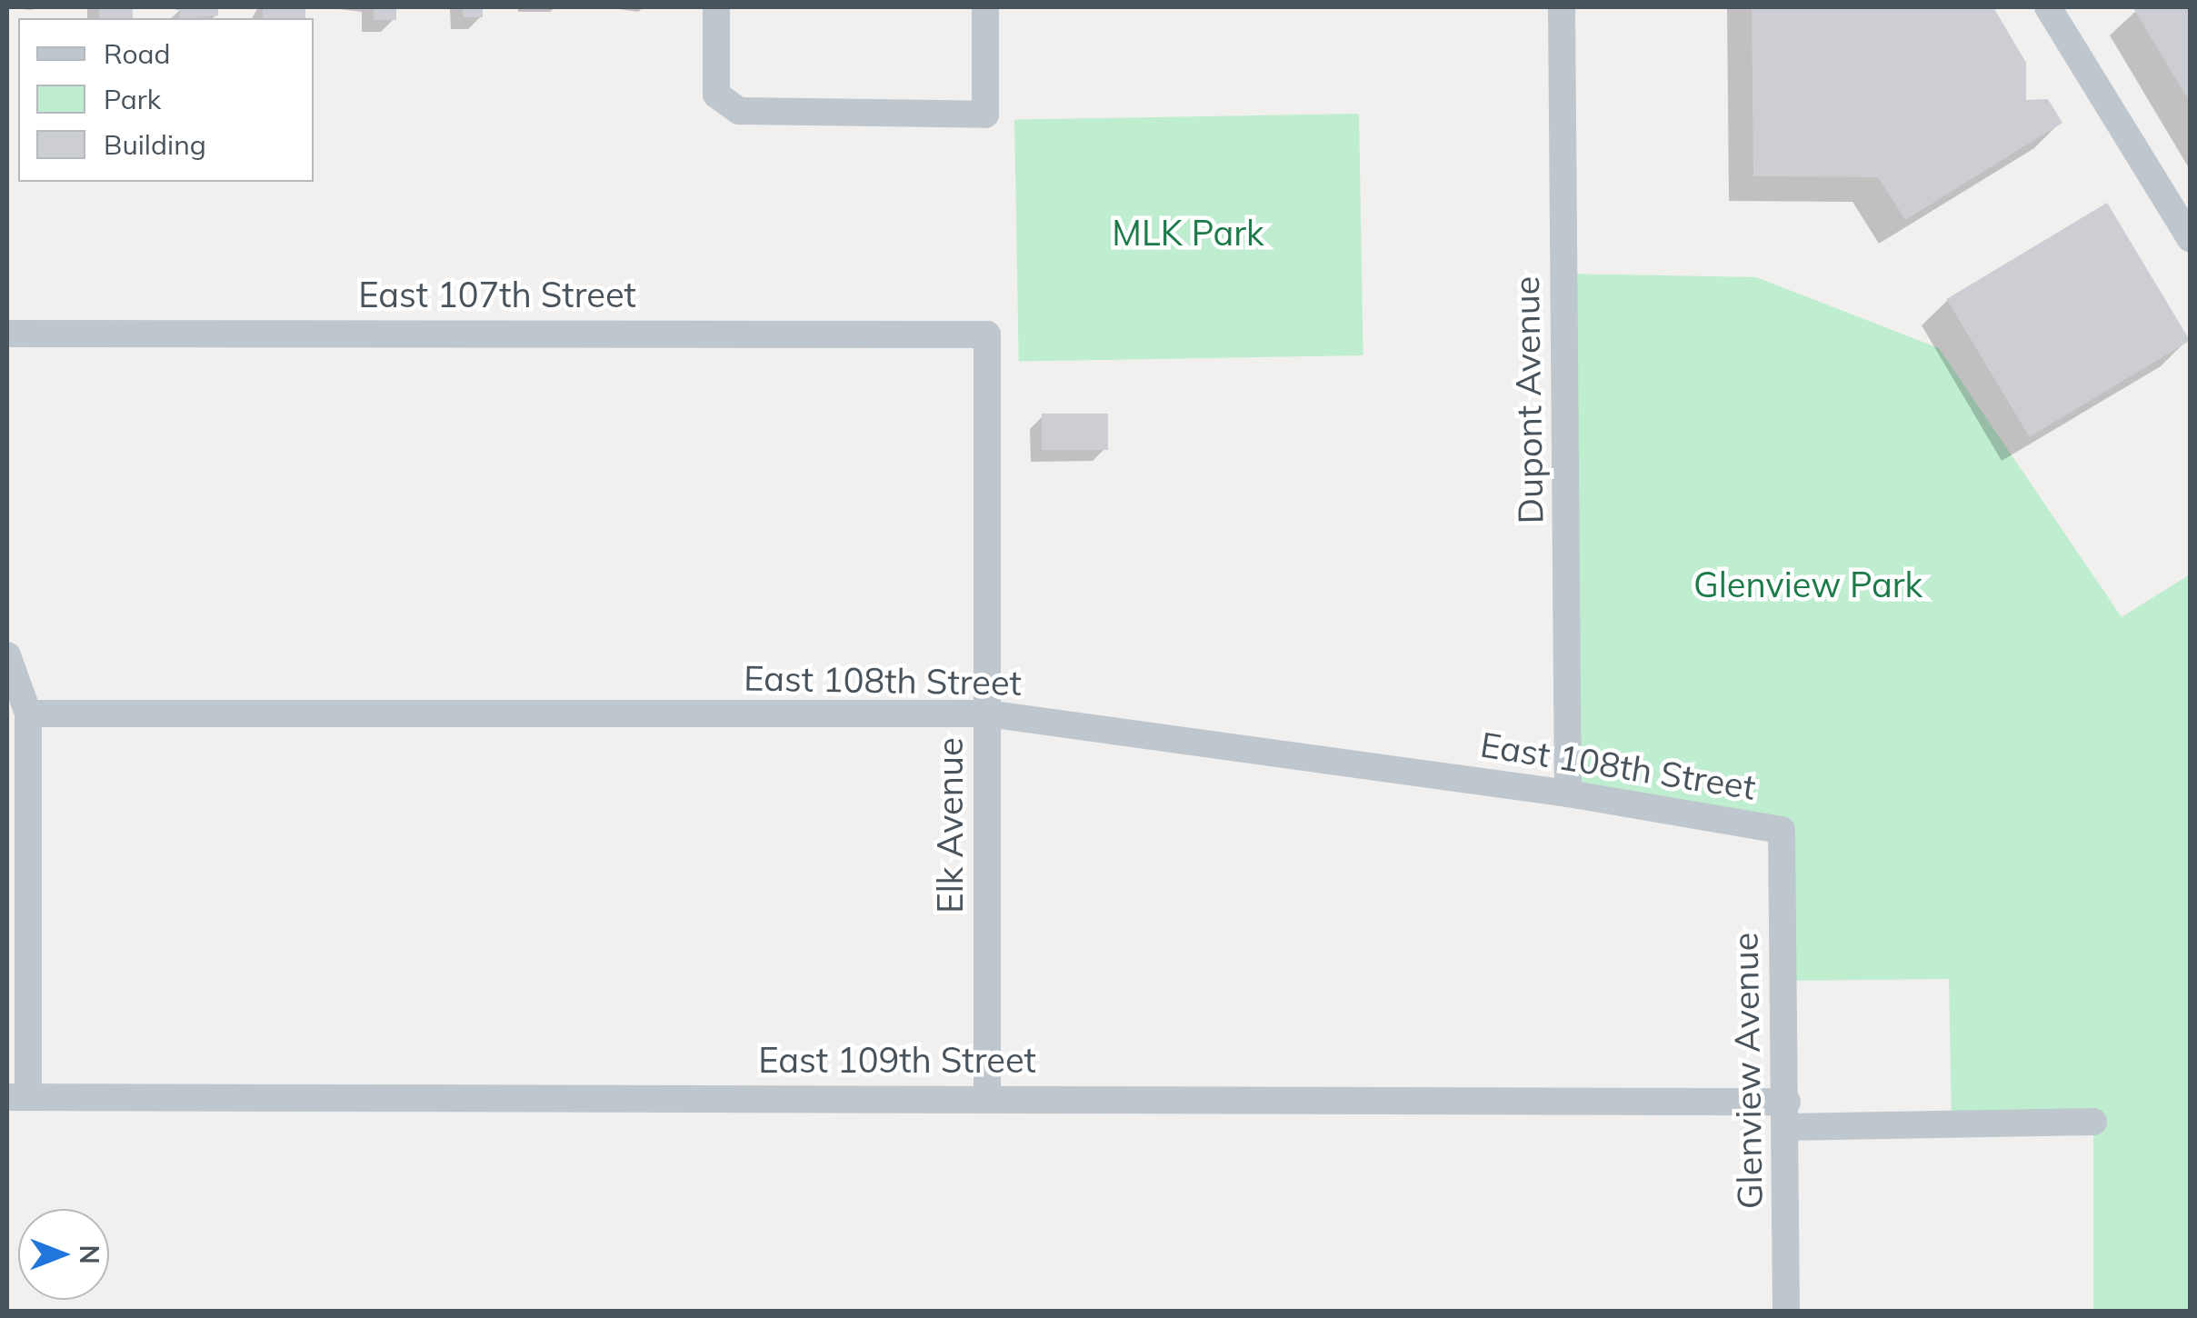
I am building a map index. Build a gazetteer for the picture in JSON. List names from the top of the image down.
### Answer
{
  "streets": {
    "street": [
      "East 107th Street",
      "Dupont Avenue",
      "East 108th Street",
      "Elk Avenue",
      "East 109th Street",
      "Glenview Avenue"
    ]
  },
  "crossings": [
    ["East 107th Street", "Elk Avenue"],
    ["Dupont Avenue", "East 108th Street"],
    ["East 108th Street", "Elk Avenue"],
    ["East 108th Street", "Glenview Avenue"],
    ["Elk Avenue", "East 109th Street"],
    ["East 109th Street", "Glenview Avenue"]
  ],
  "parks": ["MLK Park", "Glenview Park"],
  "legend": ["Road", "Park", "Building"],
  "north": "right"
}
